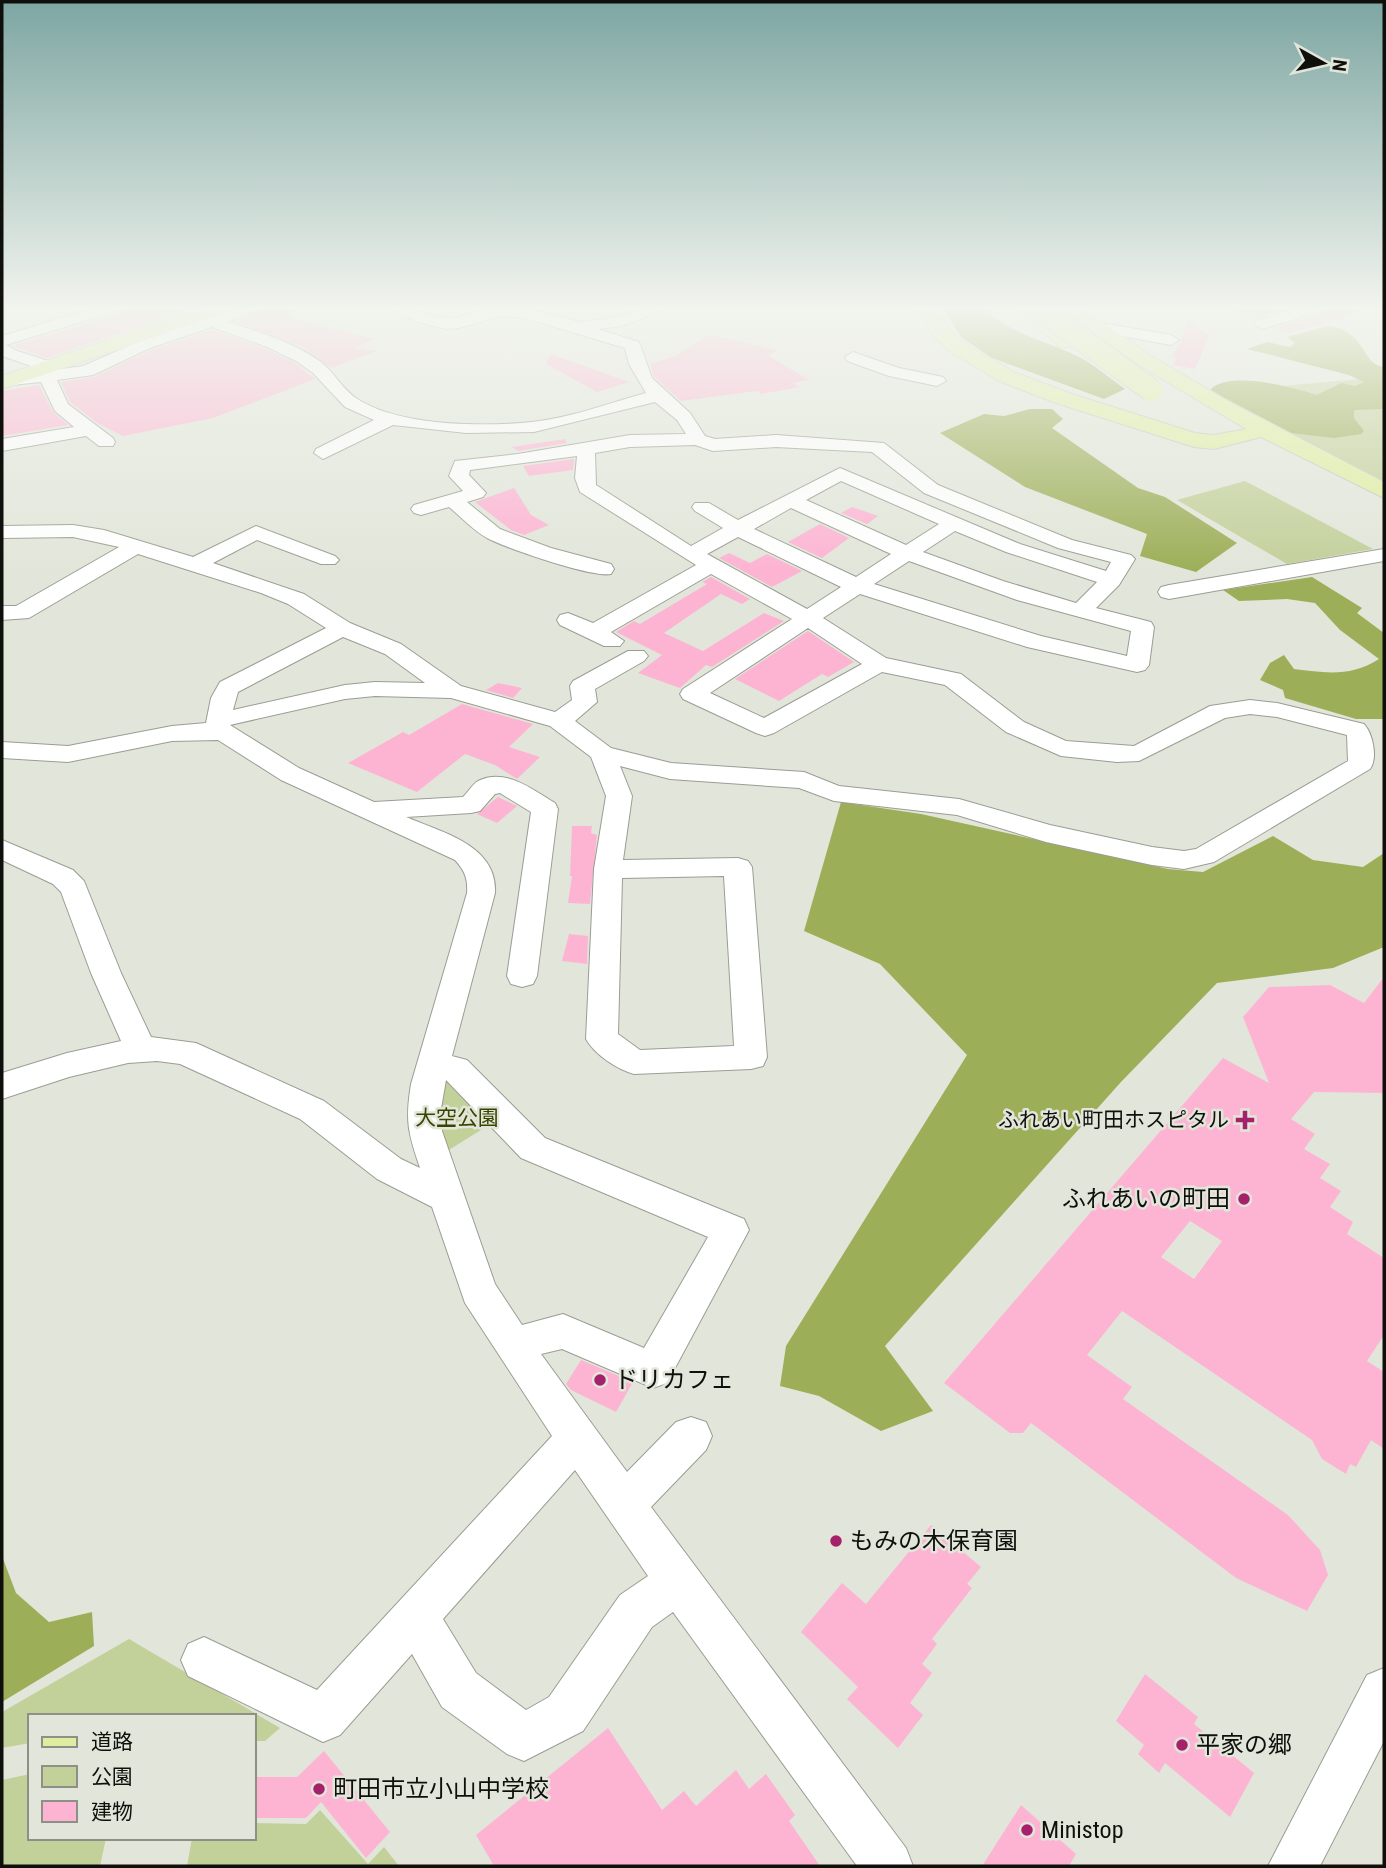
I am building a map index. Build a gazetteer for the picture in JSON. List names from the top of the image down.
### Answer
{
  "parks": ["大空公園"],
  "places": {
    "health": ["ふれあい町田ホスピタル"],
    "other": [
      "ふれあいの町田",
      "ドリカフェ",
      "もみの木保育園",
      "平家の郷",
      "町田市立小山中学校",
      "Ministop"
    ]
  },
  "legend": ["道路", "公園", "建物"],
  "north": "right"
}
